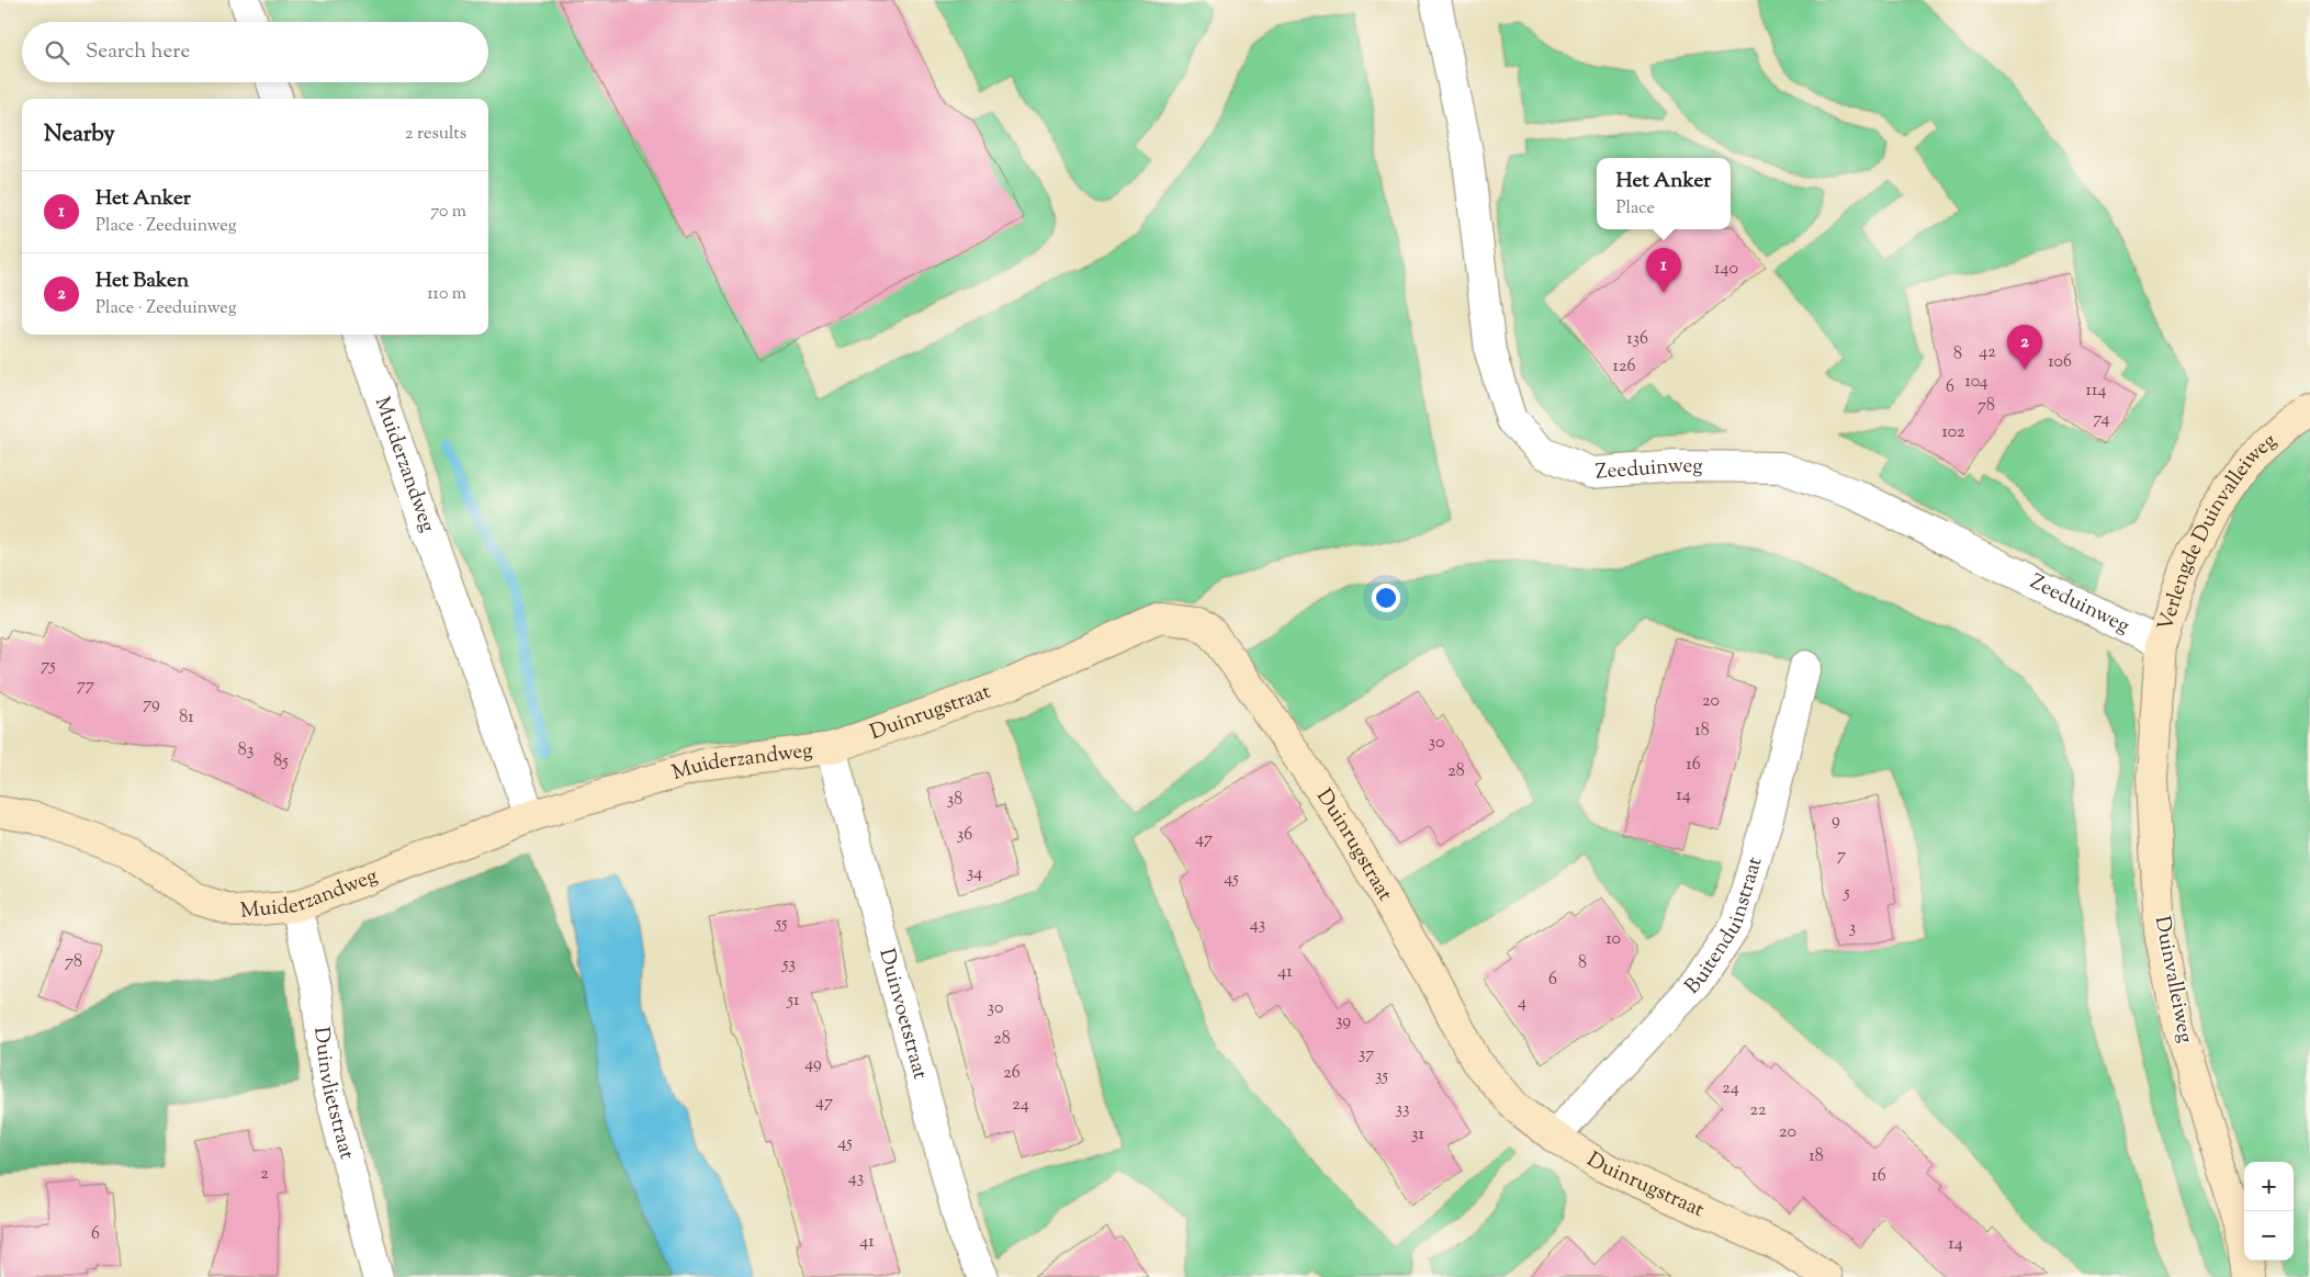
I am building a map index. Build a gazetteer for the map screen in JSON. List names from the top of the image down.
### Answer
{
  "streets": {
    "street": [
      "Muiderzandweg",
      "Zeeduinweg",
      "Verlengde Duinvalleiweg",
      "Duinrugstraat",
      "Buitenduinstraat",
      "Duinvalleiweg",
      "Duinvoetstraat",
      "Duinvlietstraat"
    ]
  },
  "crossings": [
    ["Muiderzandweg", "Duinrugstraat"],
    ["Muiderzandweg", "Duinvoetstraat"],
    ["Muiderzandweg", "Duinvlietstraat"],
    ["Zeeduinweg", "Verlengde Duinvalleiweg"],
    ["Zeeduinweg", "Duinvalleiweg"],
    ["Verlengde Duinvalleiweg", "Duinvalleiweg"],
    ["Duinrugstraat", "Buitenduinstraat"],
    ["Duinrugstraat", "Duinvoetstraat"]
  ],
  "house_numbers": [
    "140",
    "136",
    "42",
    "8",
    "106",
    "126",
    "104",
    "6",
    "114",
    "78",
    "74",
    "102",
    "75",
    "77",
    "20",
    "79",
    "81",
    "18",
    "30",
    "83",
    "85",
    "16",
    "28",
    "14",
    "38",
    "9",
    "36",
    "47",
    "7",
    "34",
    "45",
    "5",
    "55",
    "43",
    "3",
    "10",
    "78",
    "8",
    "53",
    "41",
    "6",
    "51",
    "4",
    "30",
    "39",
    "28",
    "37",
    "49",
    "26",
    "35",
    "24",
    "47",
    "24",
    "33",
    "22",
    "20",
    "31",
    "45",
    "18",
    "2",
    "16",
    "43",
    "6",
    "41",
    "14"
  ],
  "page": {
    "search": "Search here",
    "heading": ["Nearby", "2 results"],
    "popup": ["Het Anker", "Place"],
    "list": [
      {
        "mark": "1",
        "name": "Het Anker",
        "note": "Place · Zeeduinweg",
        "value": "70 m"
      },
      {
        "mark": "2",
        "name": "Het Baken",
        "note": "Place · Zeeduinweg",
        "value": "110 m"
      }
    ],
    "pins": ["1", "2"],
    "map_buttons": ["+", "−"]
  }
}
